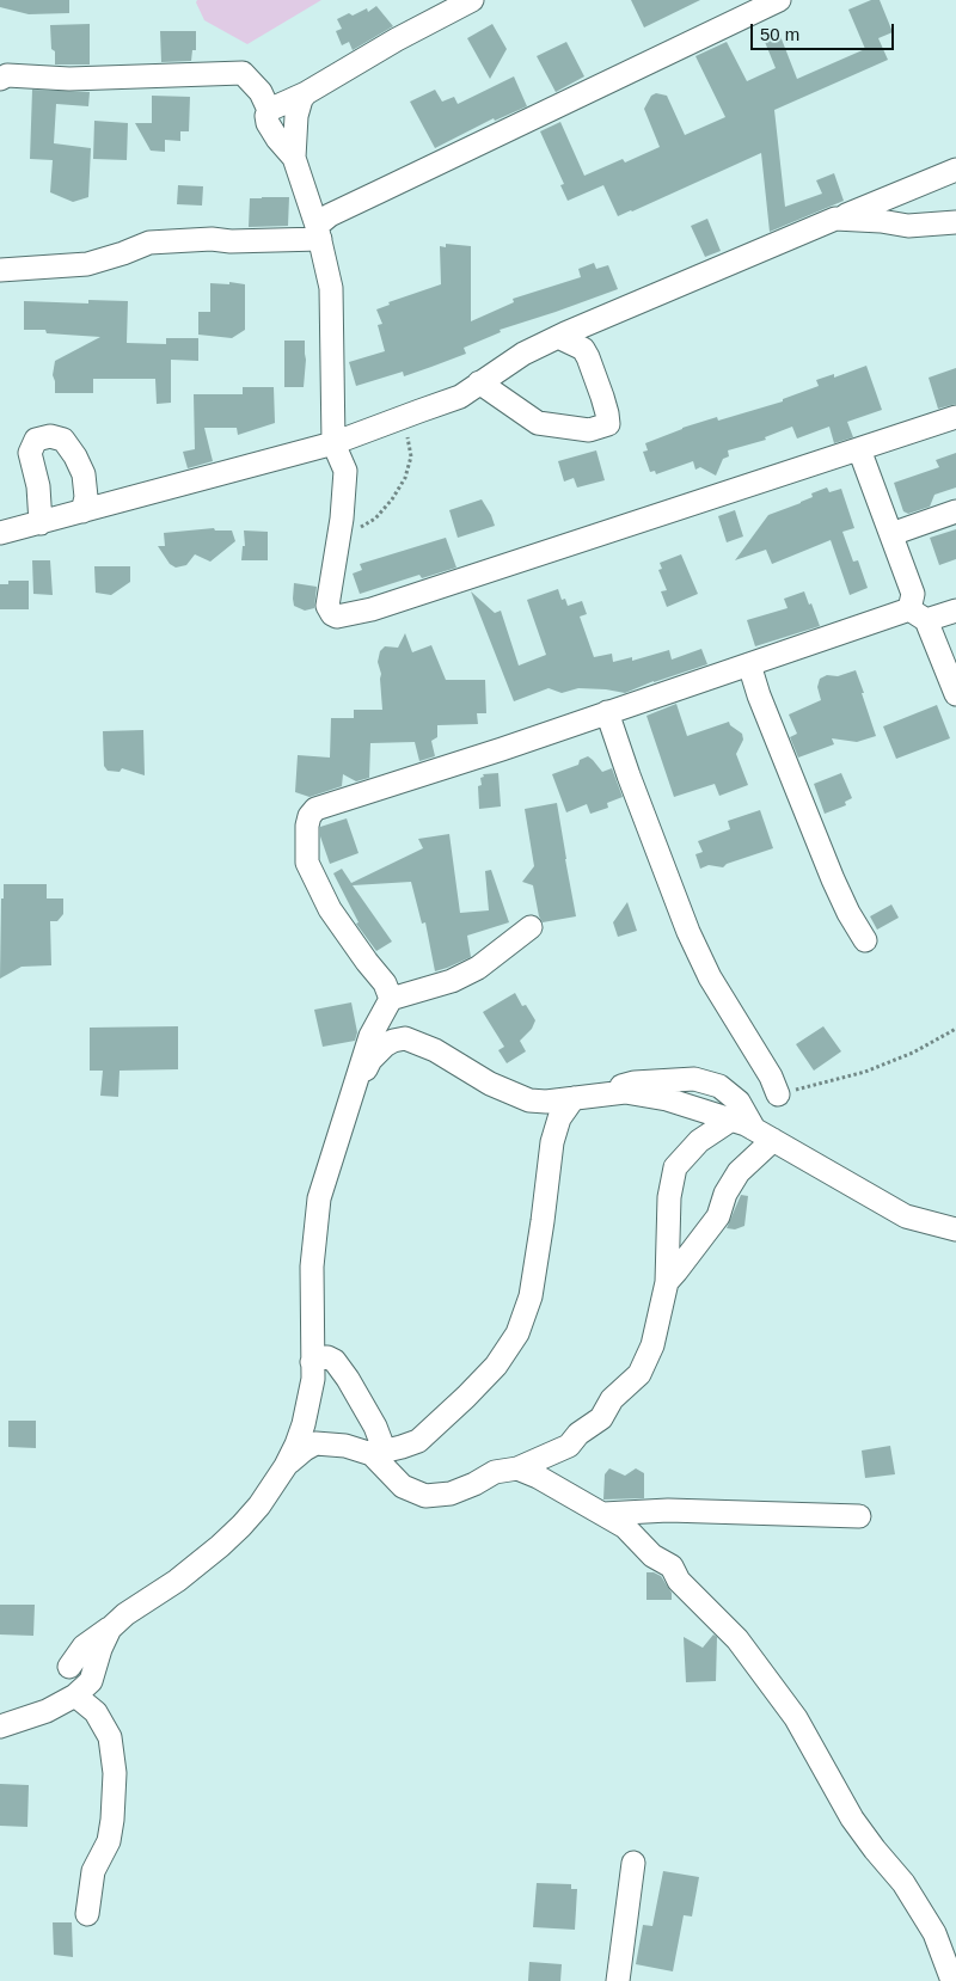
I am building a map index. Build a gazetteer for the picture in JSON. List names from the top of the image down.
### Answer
{
  "scale_bar": "50 m"
}
